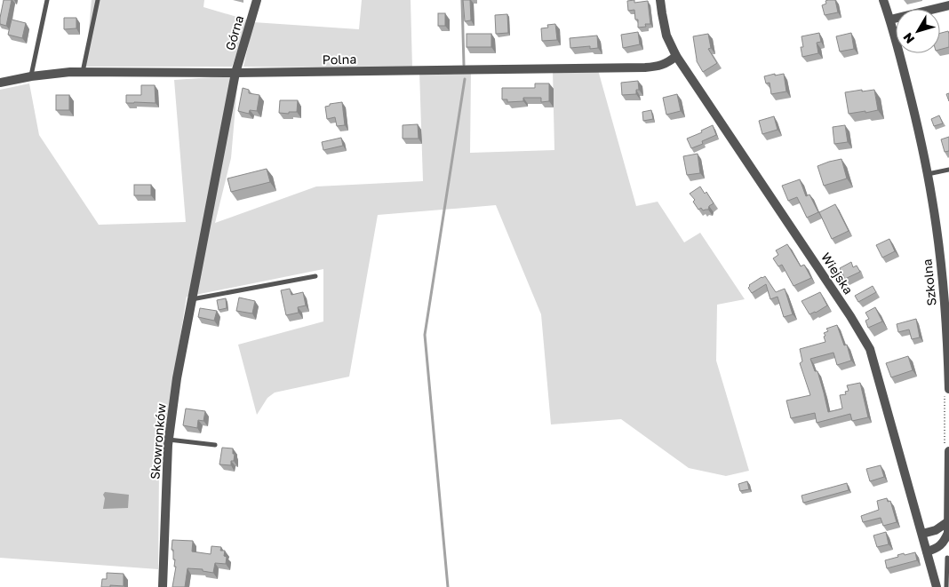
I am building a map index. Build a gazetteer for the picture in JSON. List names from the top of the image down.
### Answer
{
  "streets": {
    "street": [
      "Górna",
      "Polna",
      "Wiejska",
      "Szkolna",
      "Skowronków"
    ]
  },
  "crossings": [
    ["Górna", "Polna"],
    ["Górna", "Skowronków"],
    ["Polna", "Wiejska"],
    ["Polna", "Skowronków"]
  ],
  "north": "bottom left"
}
